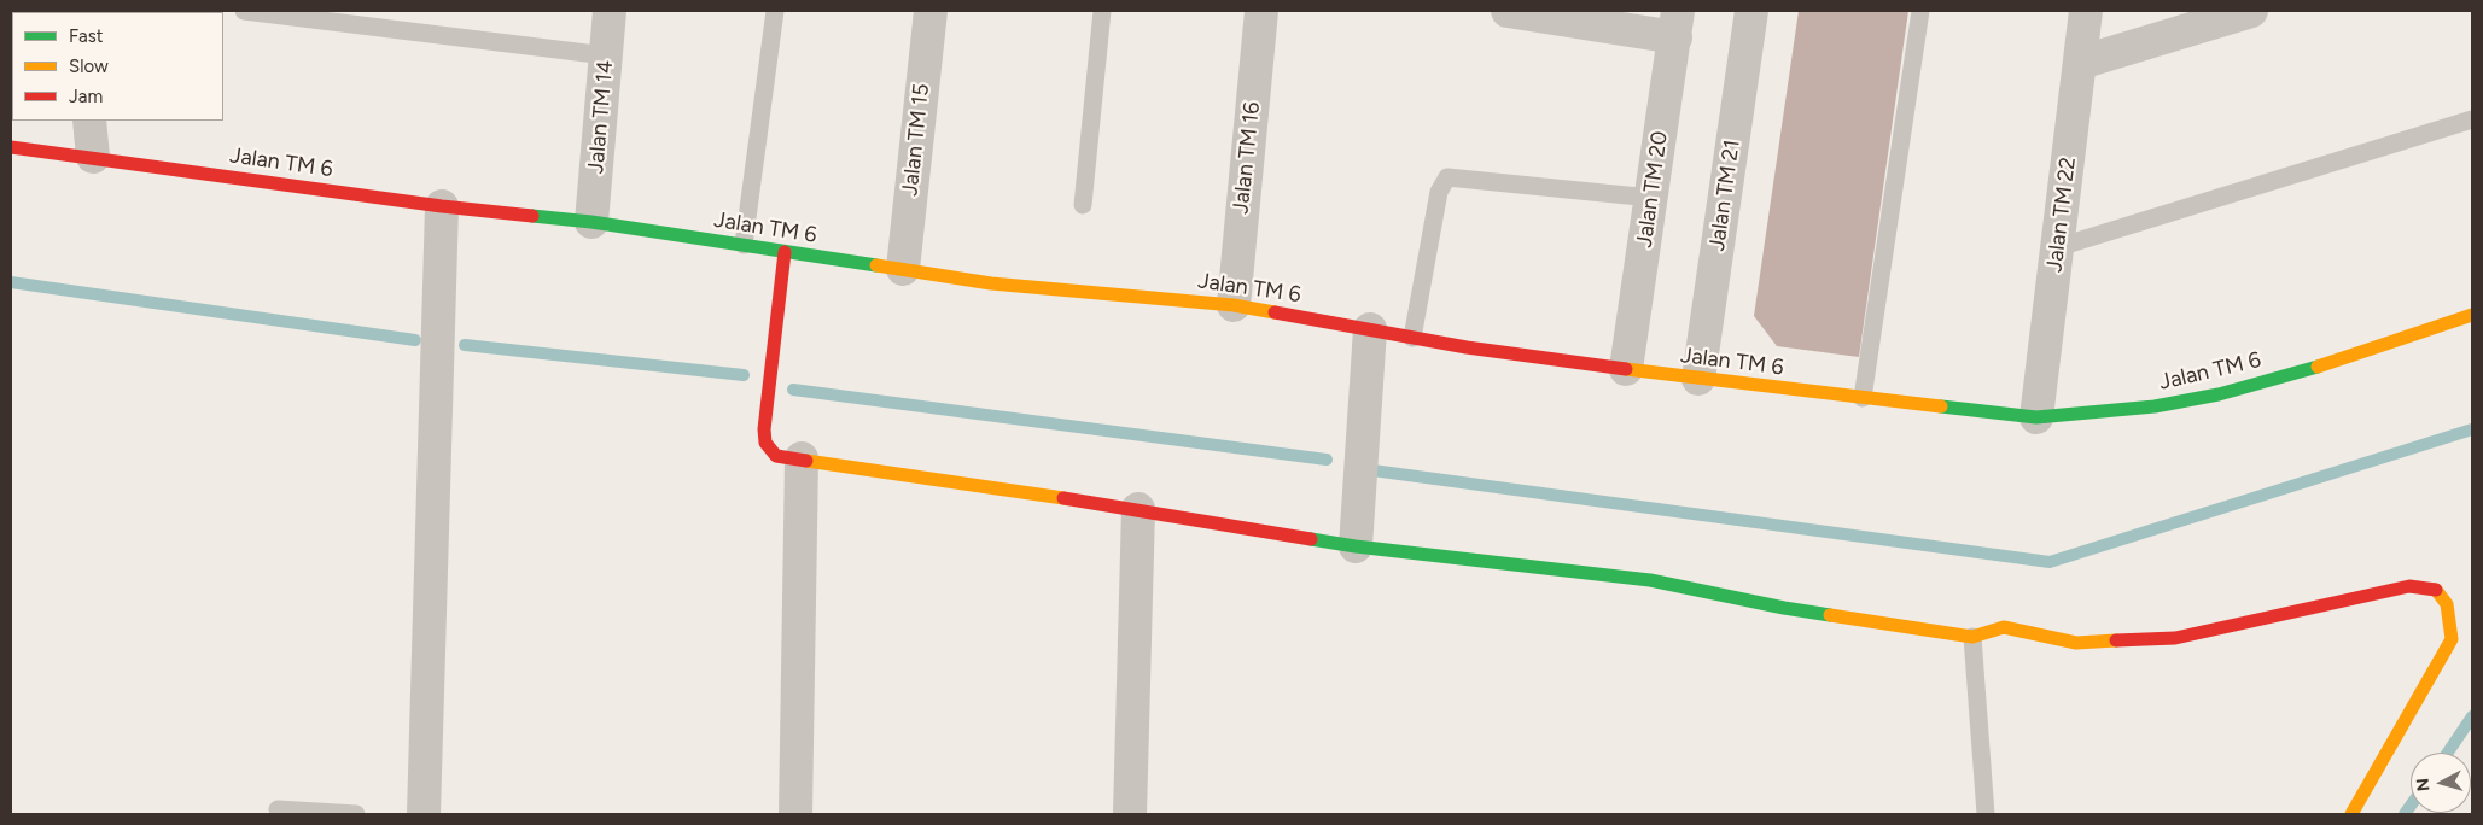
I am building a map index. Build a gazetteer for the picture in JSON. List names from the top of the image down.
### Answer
{
  "streets": {
    "street": [
      "Jalan TM 14",
      "Jalan TM 15",
      "Jalan TM 16",
      "Jalan TM 6",
      "Jalan TM 20",
      "Jalan TM 21",
      "Jalan TM 22"
    ]
  },
  "crossings": [
    ["Jalan TM 14", "Jalan TM 6"],
    ["Jalan TM 15", "Jalan TM 6"],
    ["Jalan TM 16", "Jalan TM 6"],
    ["Jalan TM 6", "Jalan TM 20"],
    ["Jalan TM 6", "Jalan TM 21"],
    ["Jalan TM 6", "Jalan TM 22"]
  ],
  "legend": ["Fast", "Slow", "Jam"],
  "north": "left"
}
